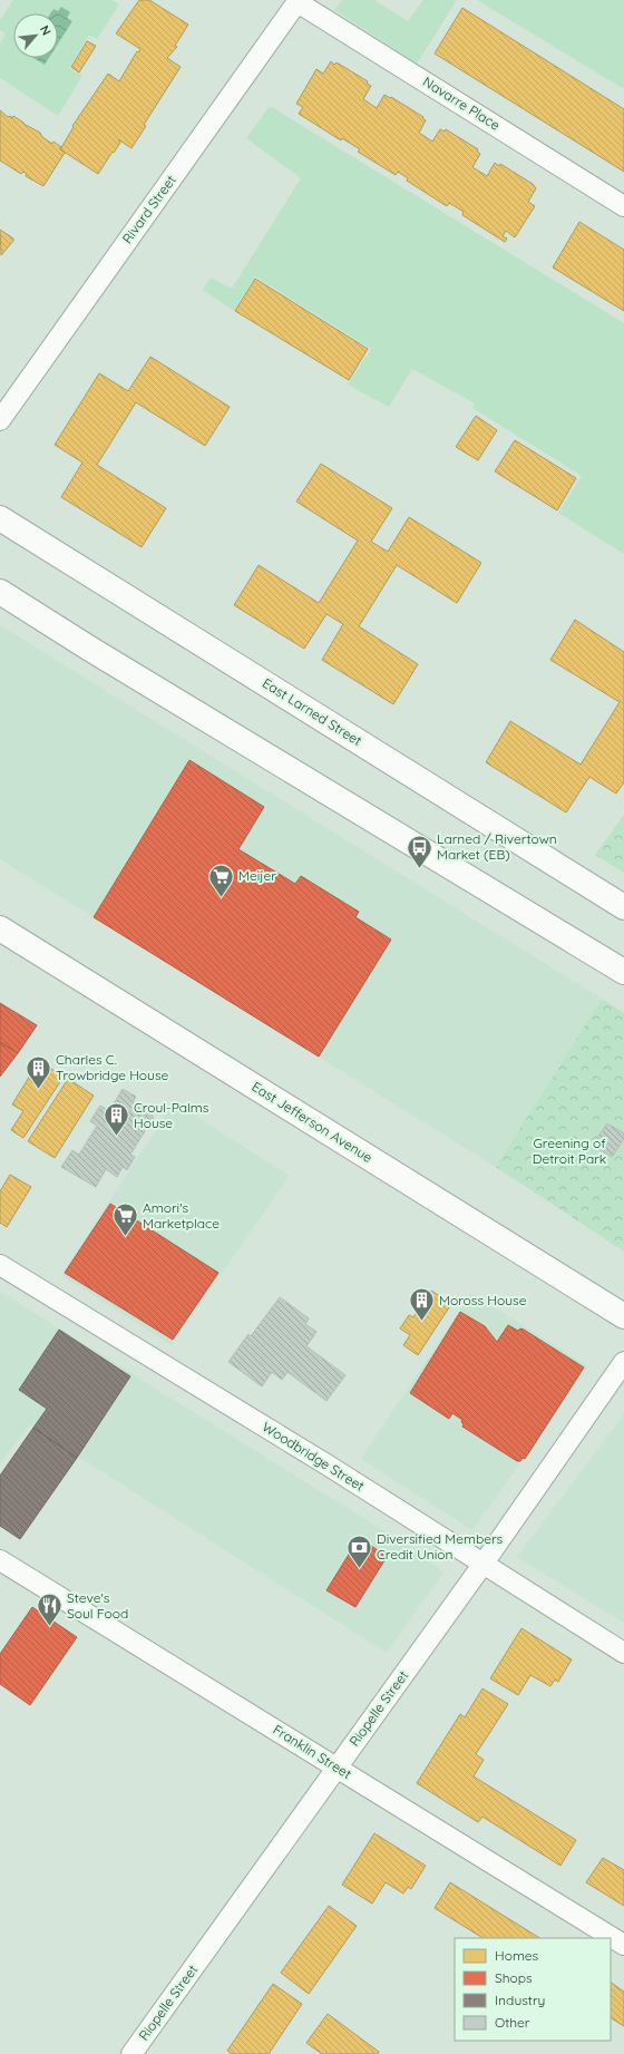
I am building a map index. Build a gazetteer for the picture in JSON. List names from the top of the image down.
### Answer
{
  "streets": {
    "street": [
      "Navarre Place",
      "Rivard Street",
      "East Larned Street",
      "East Jefferson Avenue",
      "Woodbridge Street",
      "Riopelle Street",
      "Franklin Street"
    ]
  },
  "crossings": [
    ["Navarre Place", "Rivard Street"],
    ["Woodbridge Street", "Riopelle Street"],
    ["Riopelle Street", "Franklin Street"]
  ],
  "parks": ["Greening of Detroit Park"],
  "places": {
    "bus stop": ["Larned / Rivertown Market (EB)"],
    "supermarket": ["Meijer", "Amori's Marketplace"],
    "building": ["Charles C. Trowbridge House", "Croul-Palms House", "Moross House"],
    "bank": ["Diversified Members Credit Union"],
    "restaurant": ["Steve's Soul Food"]
  },
  "legend": [
    "Homes",
    "Shops",
    "Industry",
    "Other"
  ],
  "north": "top right"
}
